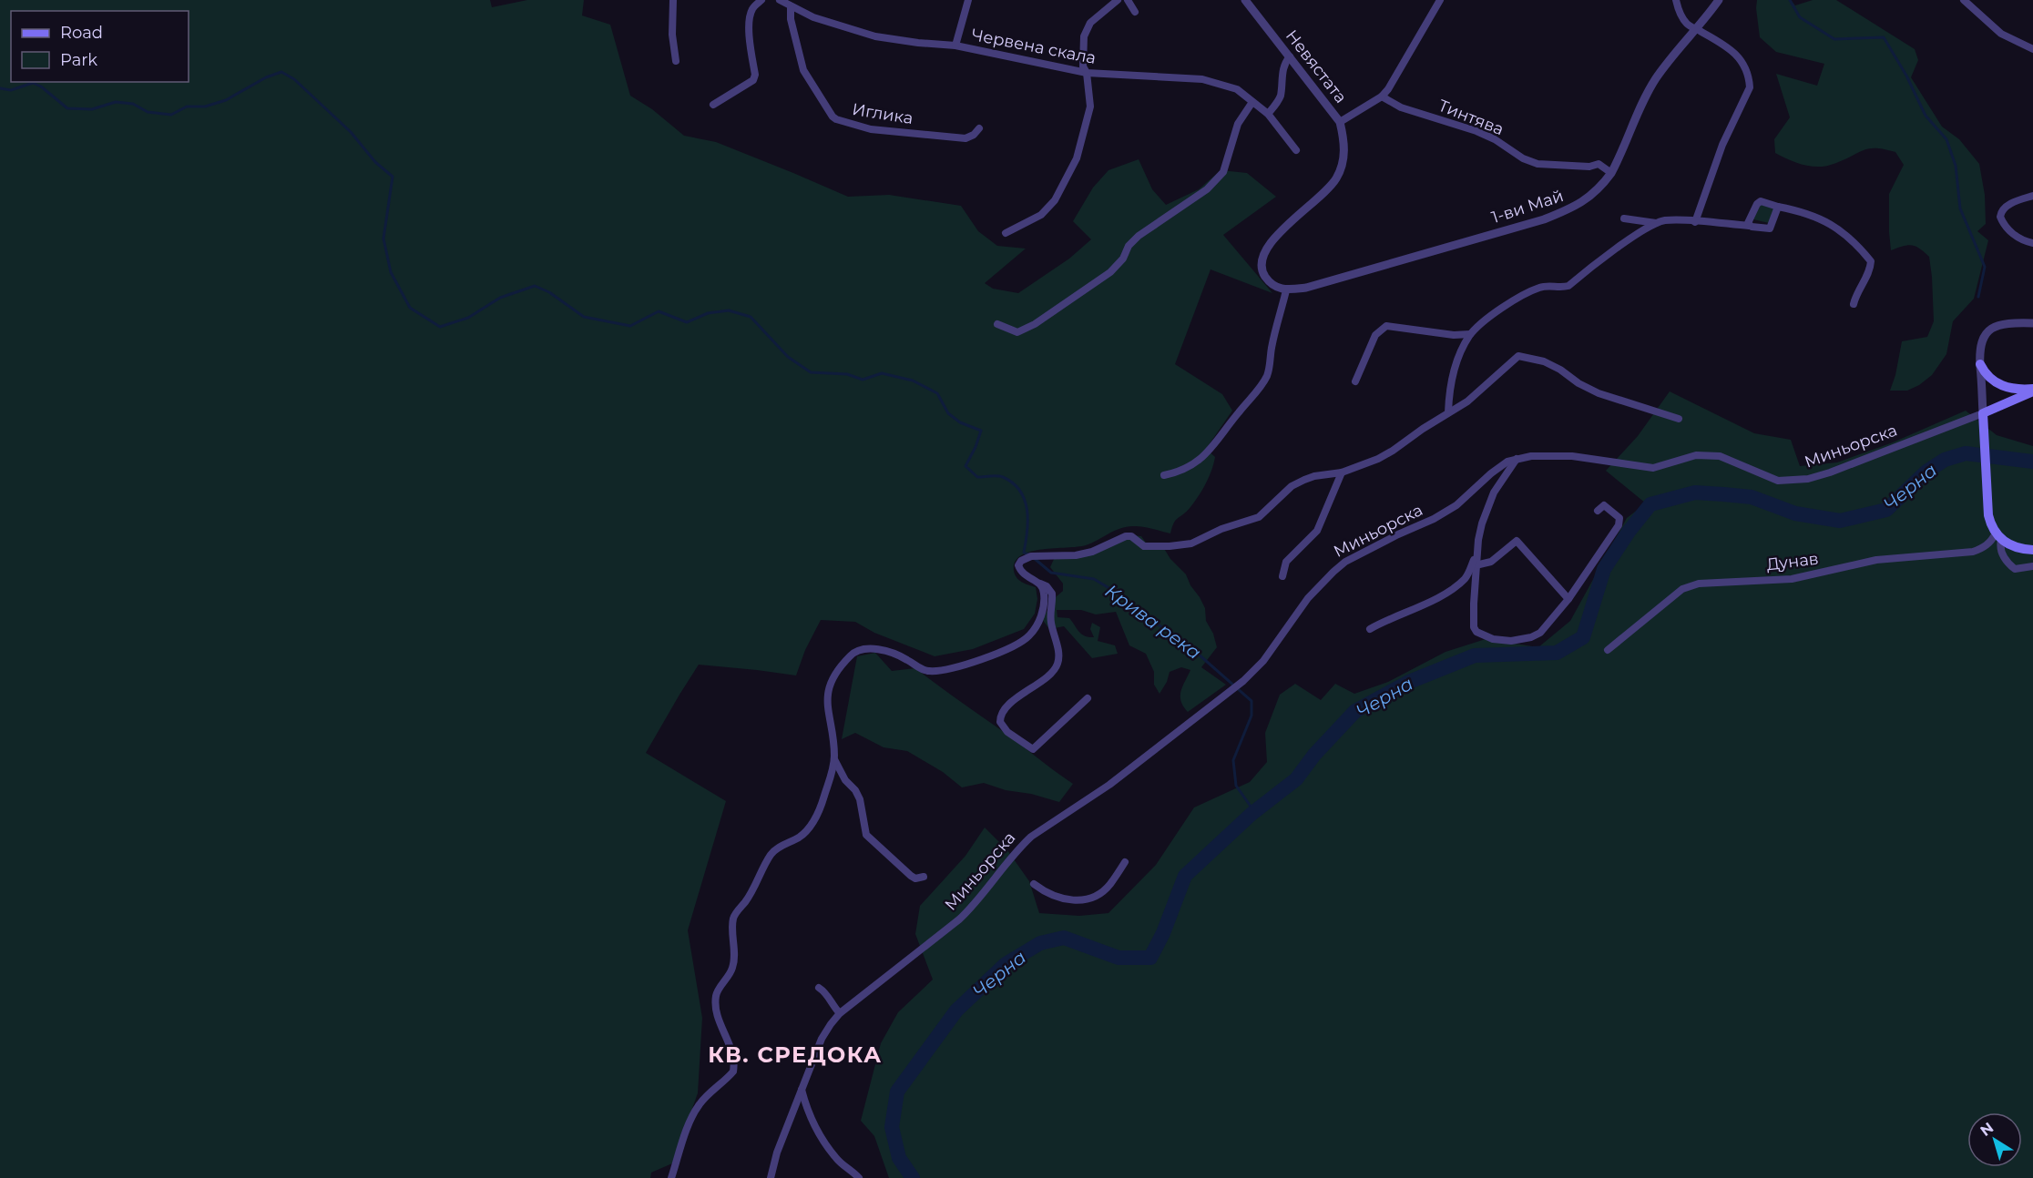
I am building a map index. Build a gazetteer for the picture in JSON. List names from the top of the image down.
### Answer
{
  "streets": {
    "street": [
      "Червена скала",
      "Невястата",
      "Иглика",
      "Тинтява",
      "1-ви Май",
      "Миньорска",
      "Дунав"
    ]
  },
  "crossings": [
    ["Червена скала", "Иглика"],
    ["Невястата", "1-ви Май"],
    ["Тинтява", "1-ви Май"]
  ],
  "districts": ["КВ. СРЕДОКА"],
  "water": ["Черна", "Крива река"],
  "legend": ["Road", "Park"],
  "north": "top left"
}
